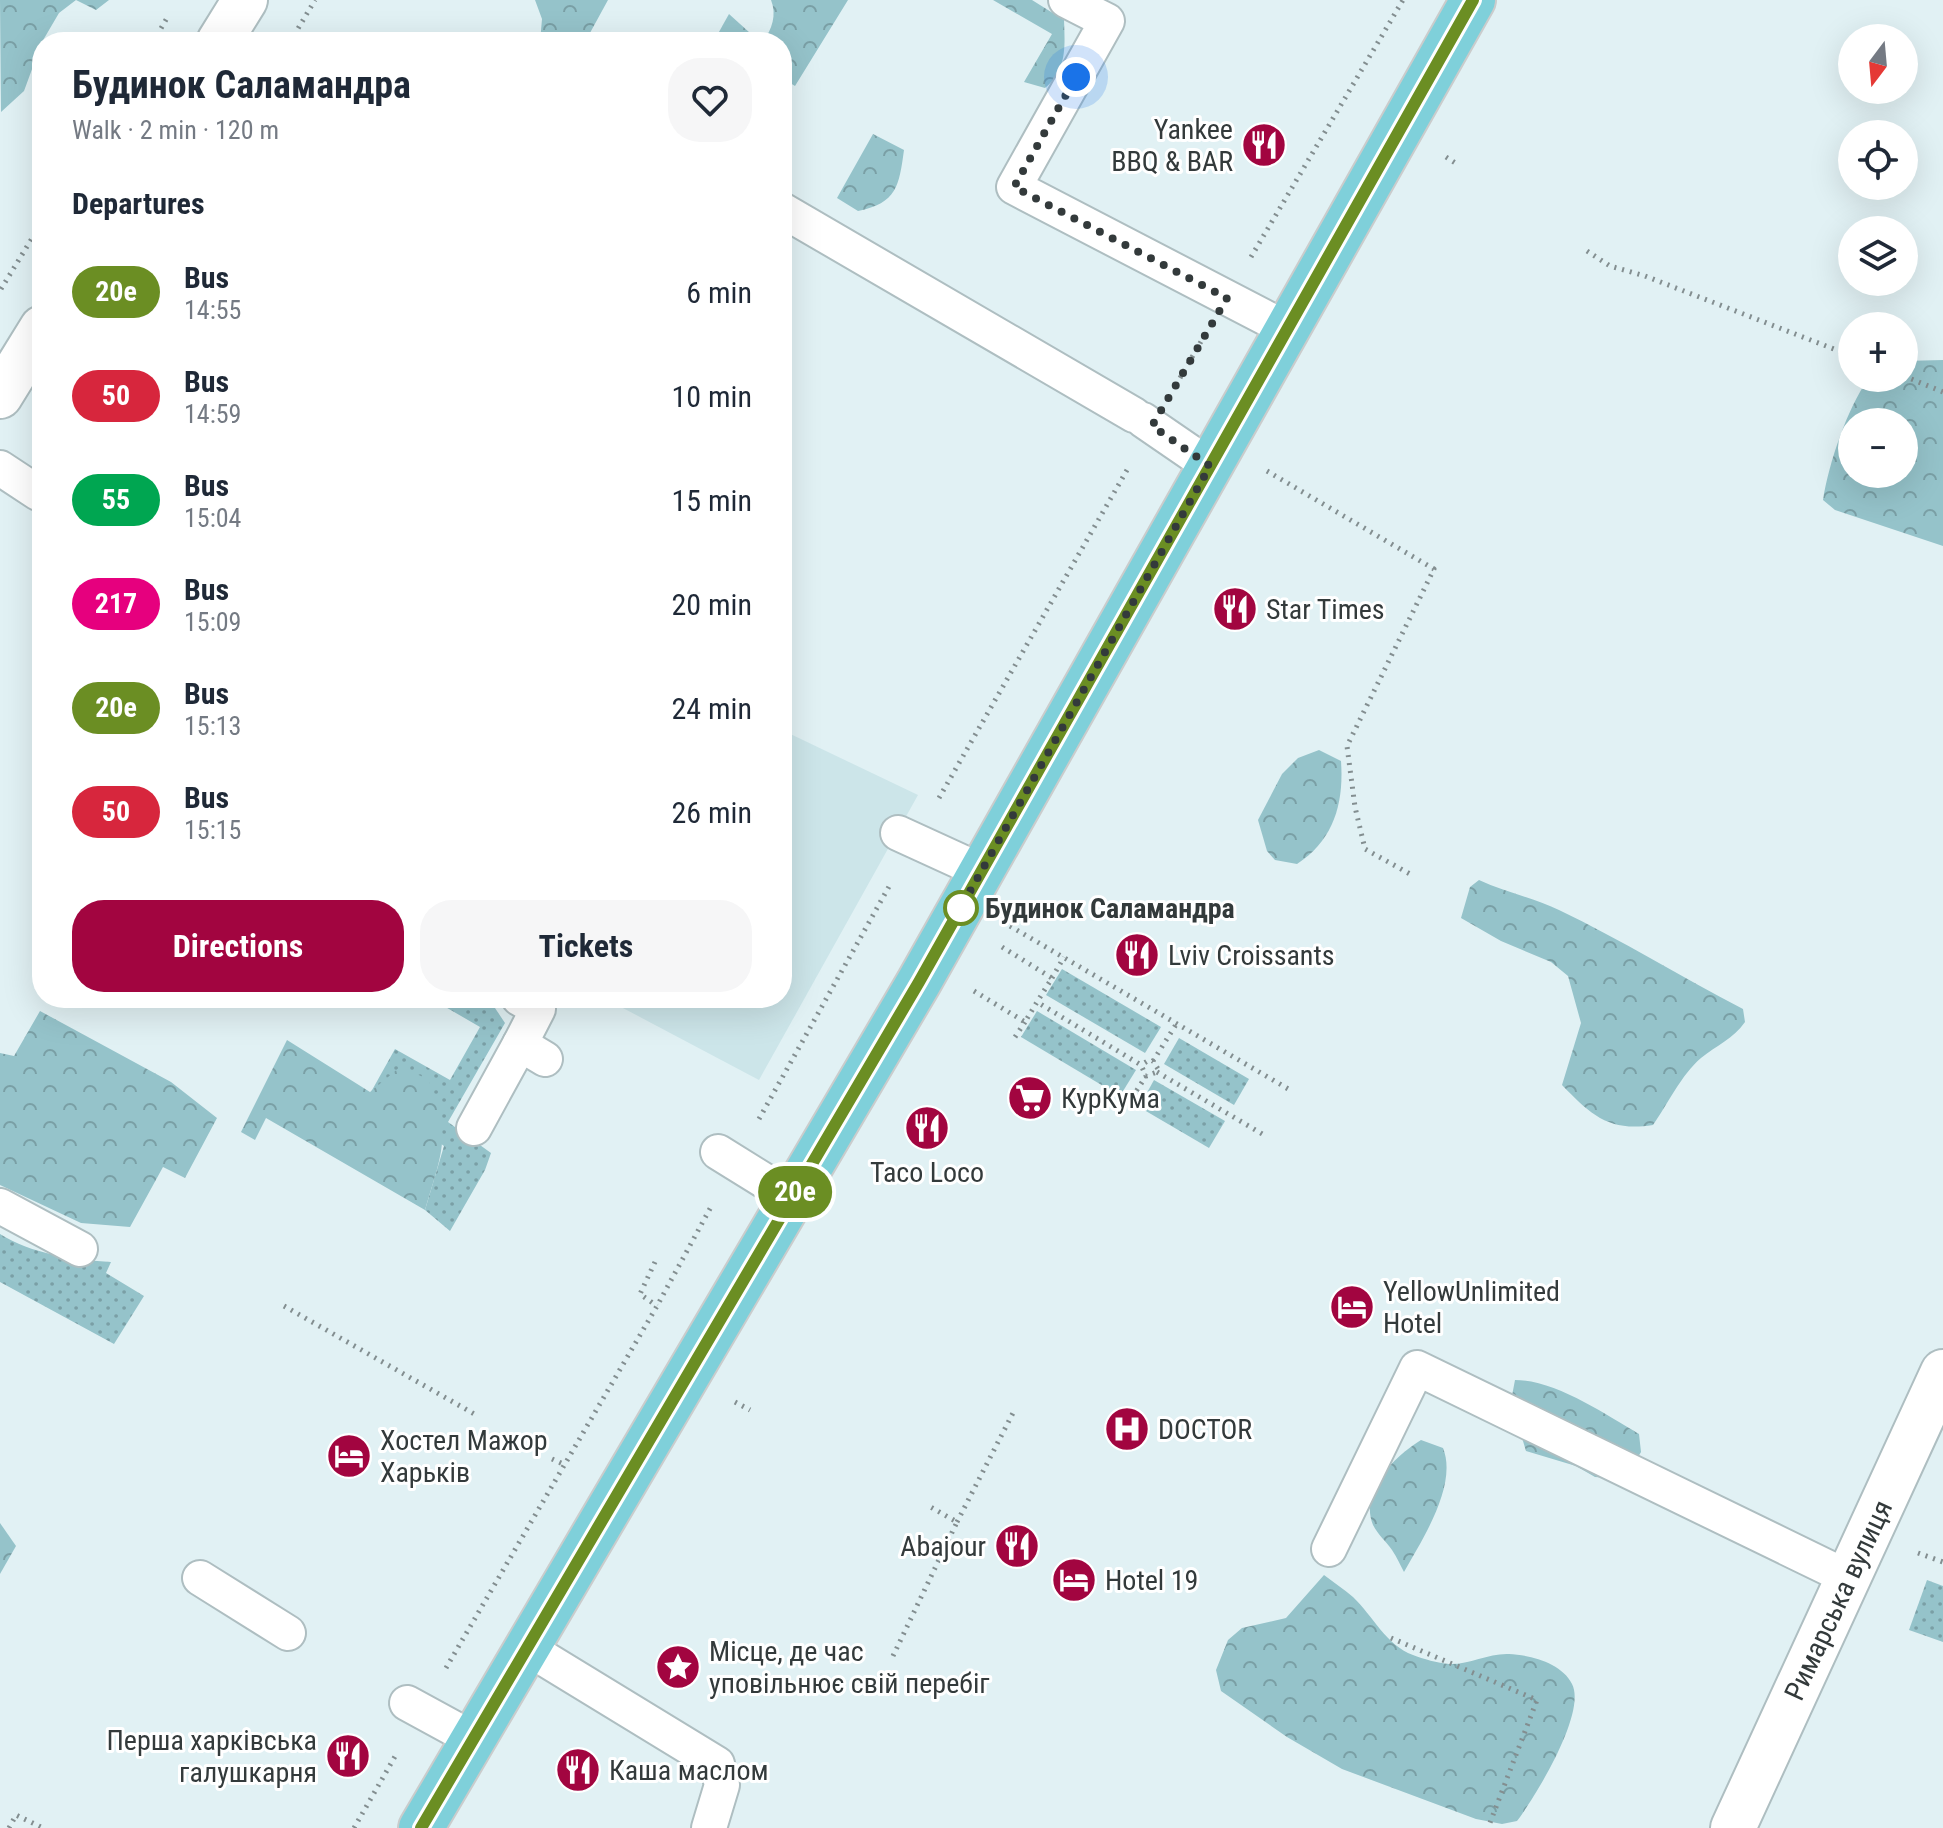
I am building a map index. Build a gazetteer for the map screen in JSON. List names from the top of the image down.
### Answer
{
  "streets": {
    "street": ["Римарська вулиця"]
  },
  "places": {
    "restaurant": [
      "Yankee BBQ & BAR",
      "Star Times",
      "Lviv Croissants",
      "Taco Loco",
      "Abajour",
      "Перша харківська галушкарня",
      "Каша маслом"
    ],
    "other": ["Будинок Саламандра"],
    "supermarket": ["КурКума"],
    "hotel": ["YellowUnlimited Hotel", "Хостел Мажор Харьків", "Hotel 19"],
    "hospital": ["DOCTOR"],
    "place": ["Місце, де час уповільнює свій перебіг"]
  },
  "lines": ["bus line 20е"],
  "north": "bottom",
  "page": {
    "on_map": "20е",
    "map_buttons": ["+", "−"],
    "heading": [
      ["Будинок Саламандра", "Walk · 2 min · 120 m"],
      "Departures"
    ],
    "list": [
      {
        "mark": "20е",
        "name": "Bus",
        "note": "14:55",
        "value": "6 min"
      },
      {
        "mark": "50",
        "name": "Bus",
        "note": "14:59",
        "value": "10 min"
      },
      {
        "mark": "55",
        "name": "Bus",
        "note": "15:04",
        "value": "15 min"
      },
      {
        "mark": "217",
        "name": "Bus",
        "note": "15:09",
        "value": "20 min"
      },
      {
        "mark": "20е",
        "name": "Bus",
        "note": "15:13",
        "value": "24 min"
      },
      {
        "mark": "50",
        "name": "Bus",
        "note": "15:15",
        "value": "26 min"
      }
    ],
    "buttons": ["Directions", "Tickets"]
  }
}
